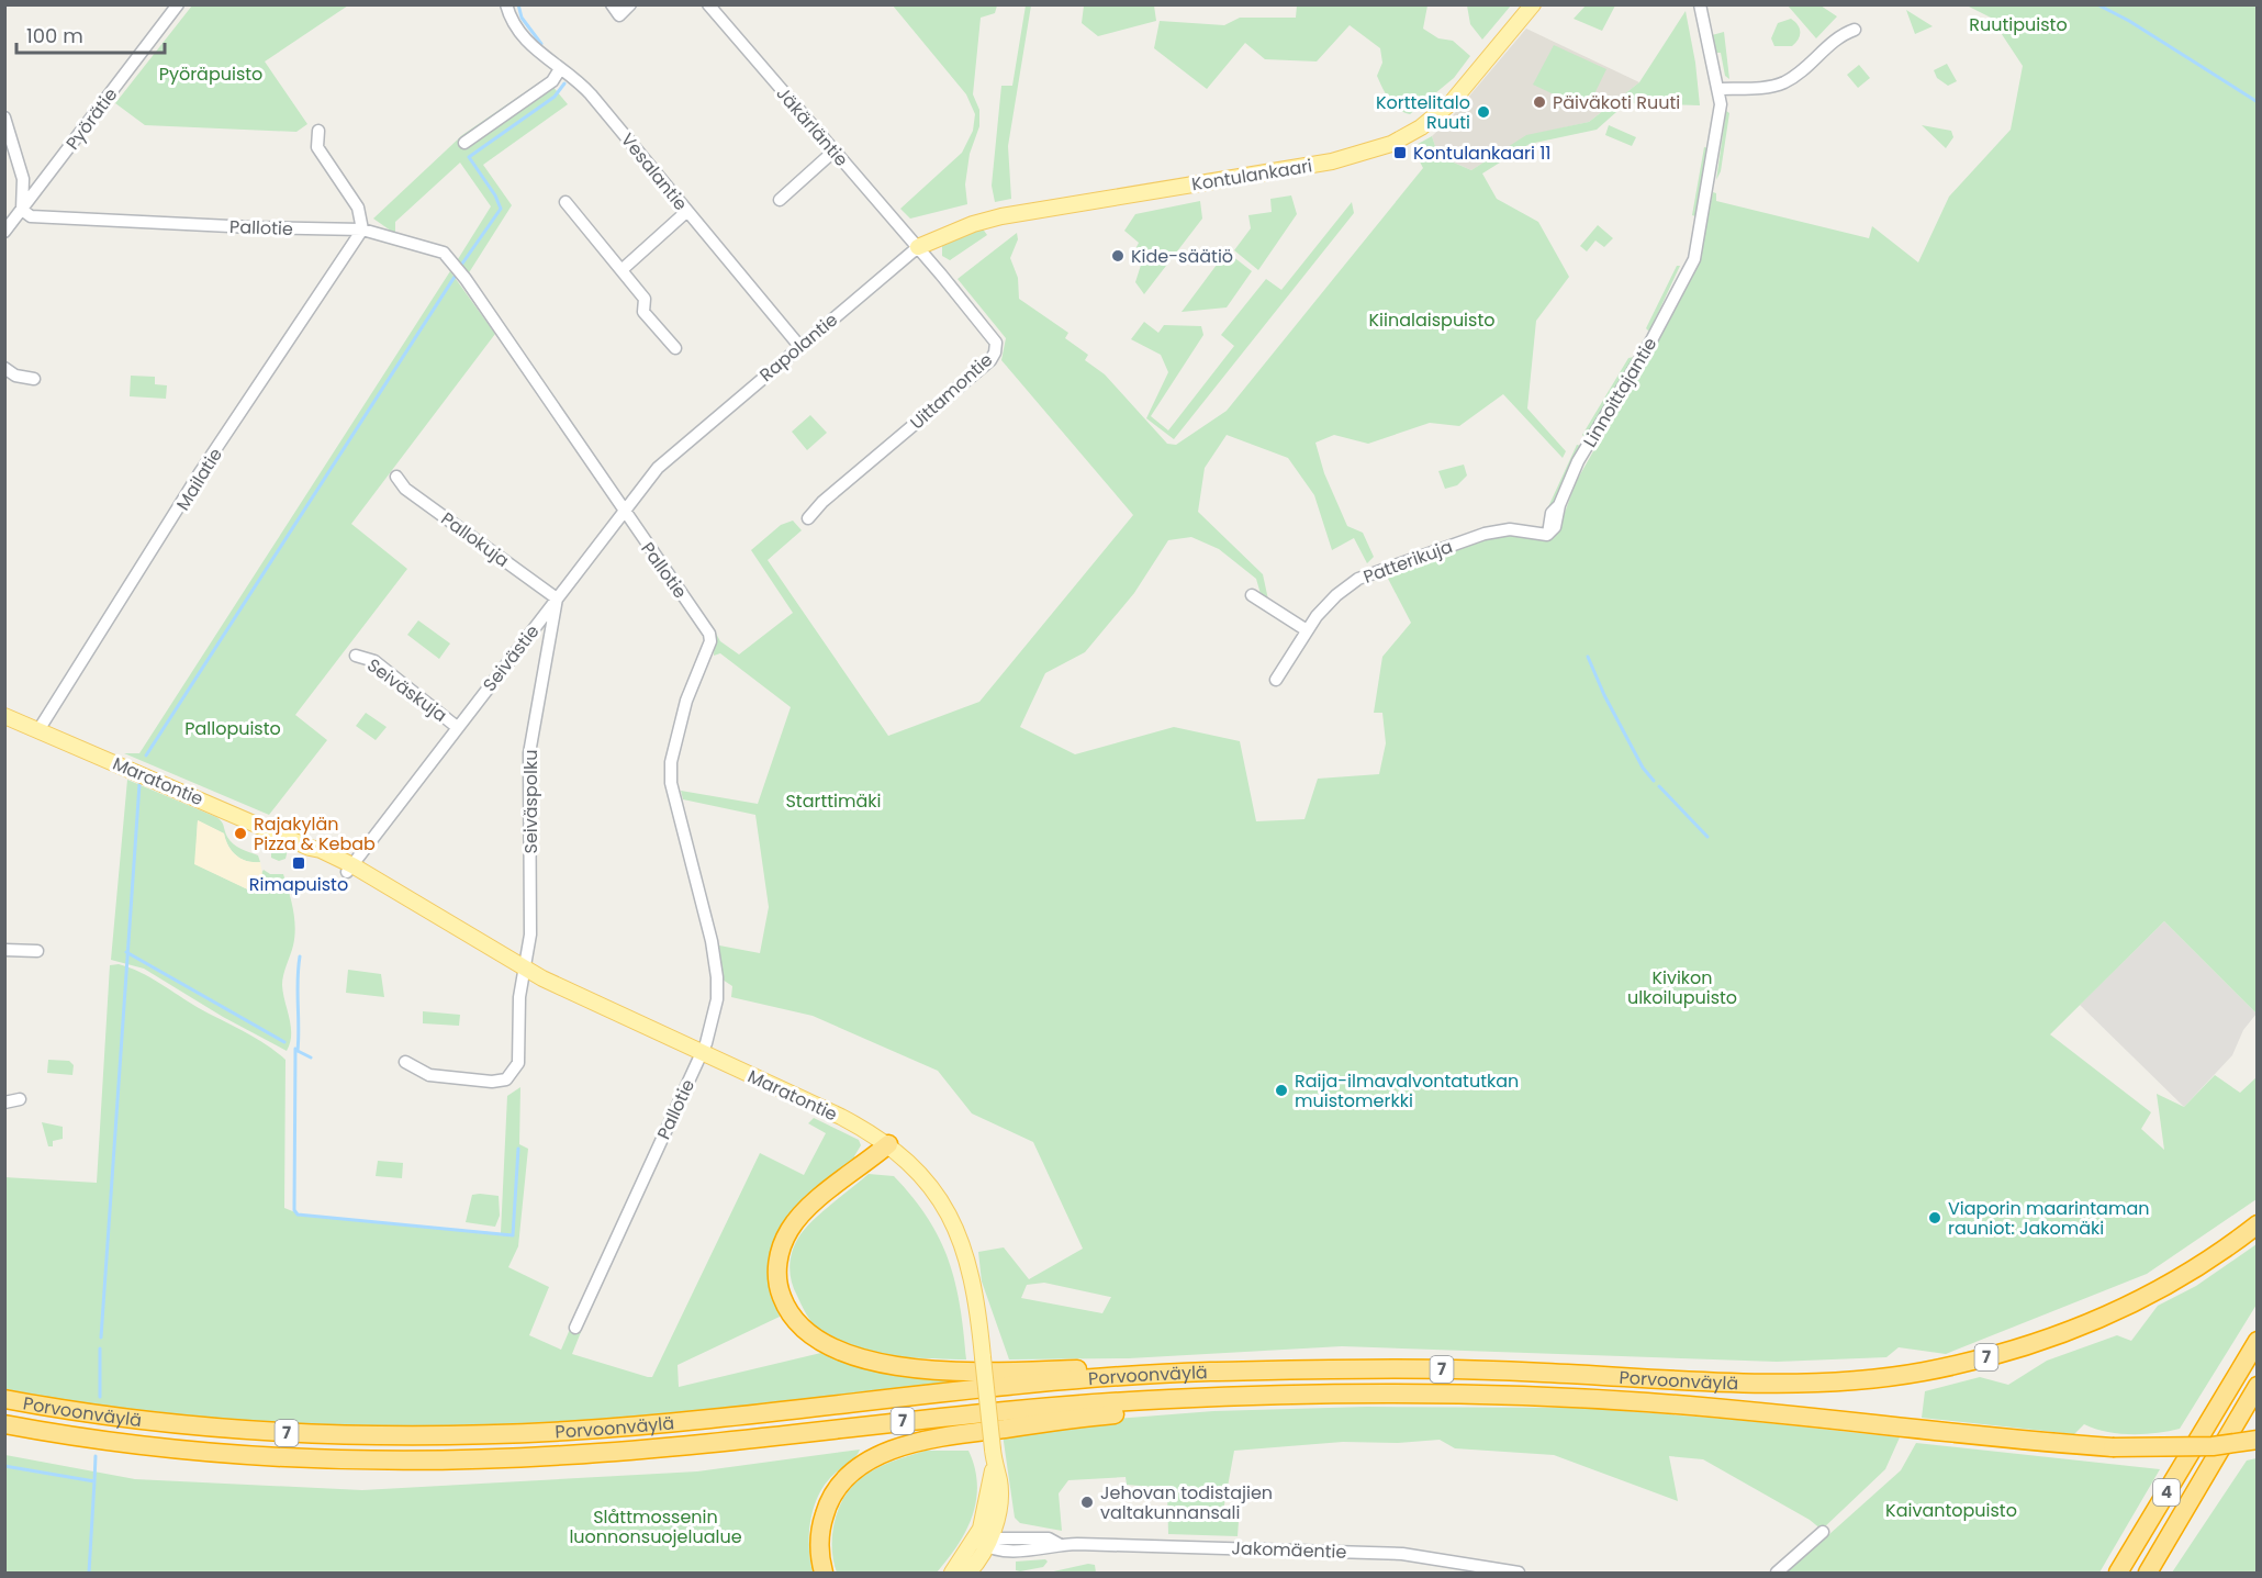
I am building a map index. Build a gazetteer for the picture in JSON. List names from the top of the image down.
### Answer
{
  "streets": {
    "highway": ["7", "Porvoonväylä", "4"],
    "main road": ["Kontulankaari", "Maratontie"],
    "street": [
      "Pyörätie",
      "Jäkärläntie",
      "Vesalantie",
      "Pallotie",
      "Rapolantie",
      "Uittamontie",
      "Linnoittajantie",
      "Mailatie",
      "Pallokuja",
      "Patterikuja",
      "Seivästie",
      "Seiväskuja",
      "Seiväspolku",
      "Jakomäentie"
    ]
  },
  "crossings": [
    ["Pyörätie", "Pallotie"],
    ["Jäkärläntie", "Kontulankaari"],
    ["Jäkärläntie", "Rapolantie"],
    ["Jäkärläntie", "Uittamontie"],
    ["Vesalantie", "Rapolantie"],
    ["Kontulankaari", "Rapolantie"],
    ["Kontulankaari", "Uittamontie"],
    ["Pallotie", "Mailatie"],
    ["Pallotie", "Seivästie"],
    ["Pallotie", "Maratontie"],
    ["Rapolantie", "Uittamontie"],
    ["Rapolantie", "Seivästie"],
    ["Linnoittajantie", "Patterikuja"],
    ["Mailatie", "Maratontie"],
    ["Pallokuja", "Seivästie"],
    ["Pallokuja", "Seiväspolku"],
    ["Seivästie", "Seiväskuja"],
    ["Seivästie", "Maratontie"],
    ["Seivästie", "Seiväspolku"],
    ["Maratontie", "Seiväspolku"],
    ["Maratontie", "Jakomäentie"]
  ],
  "parks": [
    "Ruutipuisto",
    "Pyöräpuisto",
    "Kiinalaispuisto",
    "Pallopuisto",
    "Starttimäki",
    "Kivikon ulkoilupuisto",
    "Kaivantopuisto",
    "Slåttmossenin luonnonsuojelualue"
  ],
  "places": {
    "other": [
      "Päiväkoti Ruuti",
      "Korttelitalo Ruuti",
      "Kide-säätiö",
      "Rajakylän Pizza & Kebab",
      "Raija-ilmavalvontatutkan muistomerkki",
      "Viaporin maarintaman rauniot: Jakomäki",
      "Jehovan todistajien valtakunnansali"
    ],
    "transit": ["Kontulankaari 11", "Rimapuisto"]
  },
  "scale_bar": "100 m"
}
